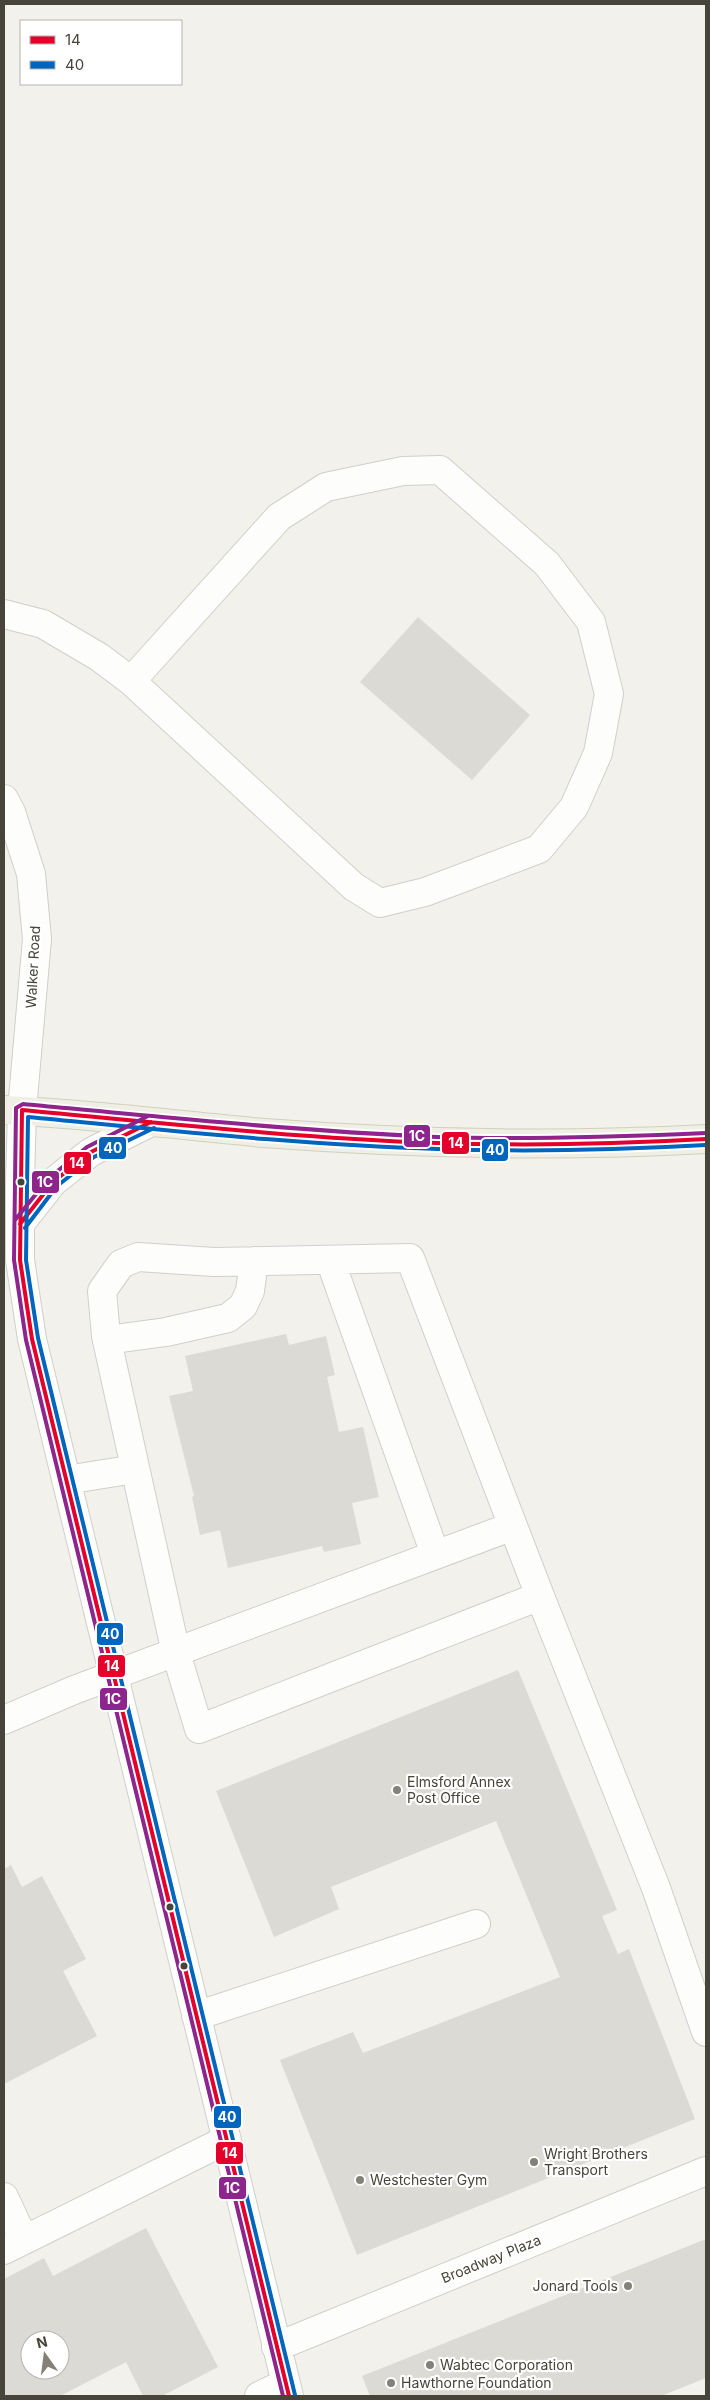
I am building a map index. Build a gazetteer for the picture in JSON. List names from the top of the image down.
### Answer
{
  "streets": {
    "street": ["Walker Road", "Broadway Plaza"]
  },
  "crossings": [
    ["Walker Road", "Broadway Plaza"]
  ],
  "places": [
    "Elmsford Annex Post Office",
    "Wright Brothers Transport",
    "Westchester Gym",
    "Jonard Tools",
    "Wabtec Corporation",
    "Hawthorne Foundation"
  ],
  "lines": ["transit line 1C", "transit line 14", "transit line 40"],
  "legend": ["14", "40"],
  "north": "top"
}
